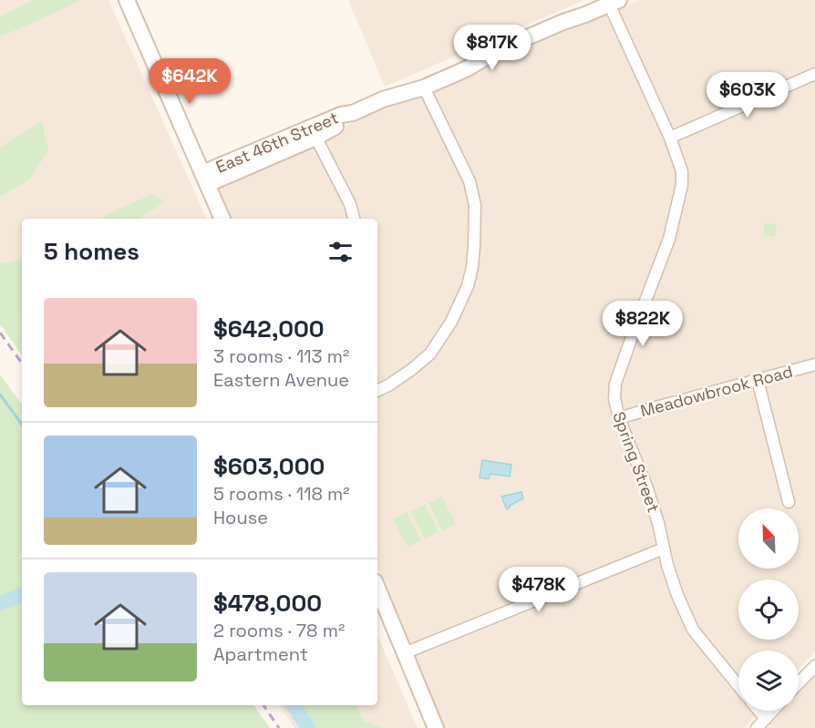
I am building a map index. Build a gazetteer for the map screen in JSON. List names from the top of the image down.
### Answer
{
  "streets": {
    "street": ["East 46th Street", "Meadowbrook Road", "Spring Street"]
  },
  "crossings": [
    ["East 46th Street", "Spring Street"],
    ["Meadowbrook Road", "Spring Street"]
  ],
  "north": "top left",
  "page": {
    "price": [
      "$817K",
      "$642K",
      "$603K",
      "$822K",
      "$478K"
    ],
    "heading": "5 homes",
    "list": [
      {
        "name": "$642,000",
        "note": "3 rooms · 113 m² · Eastern Avenue"
      },
      {
        "name": "$603,000",
        "note": "5 rooms · 118 m² · House"
      },
      {
        "name": "$478,000",
        "note": "2 rooms · 78 m² · Apartment"
      }
    ]
  }
}
